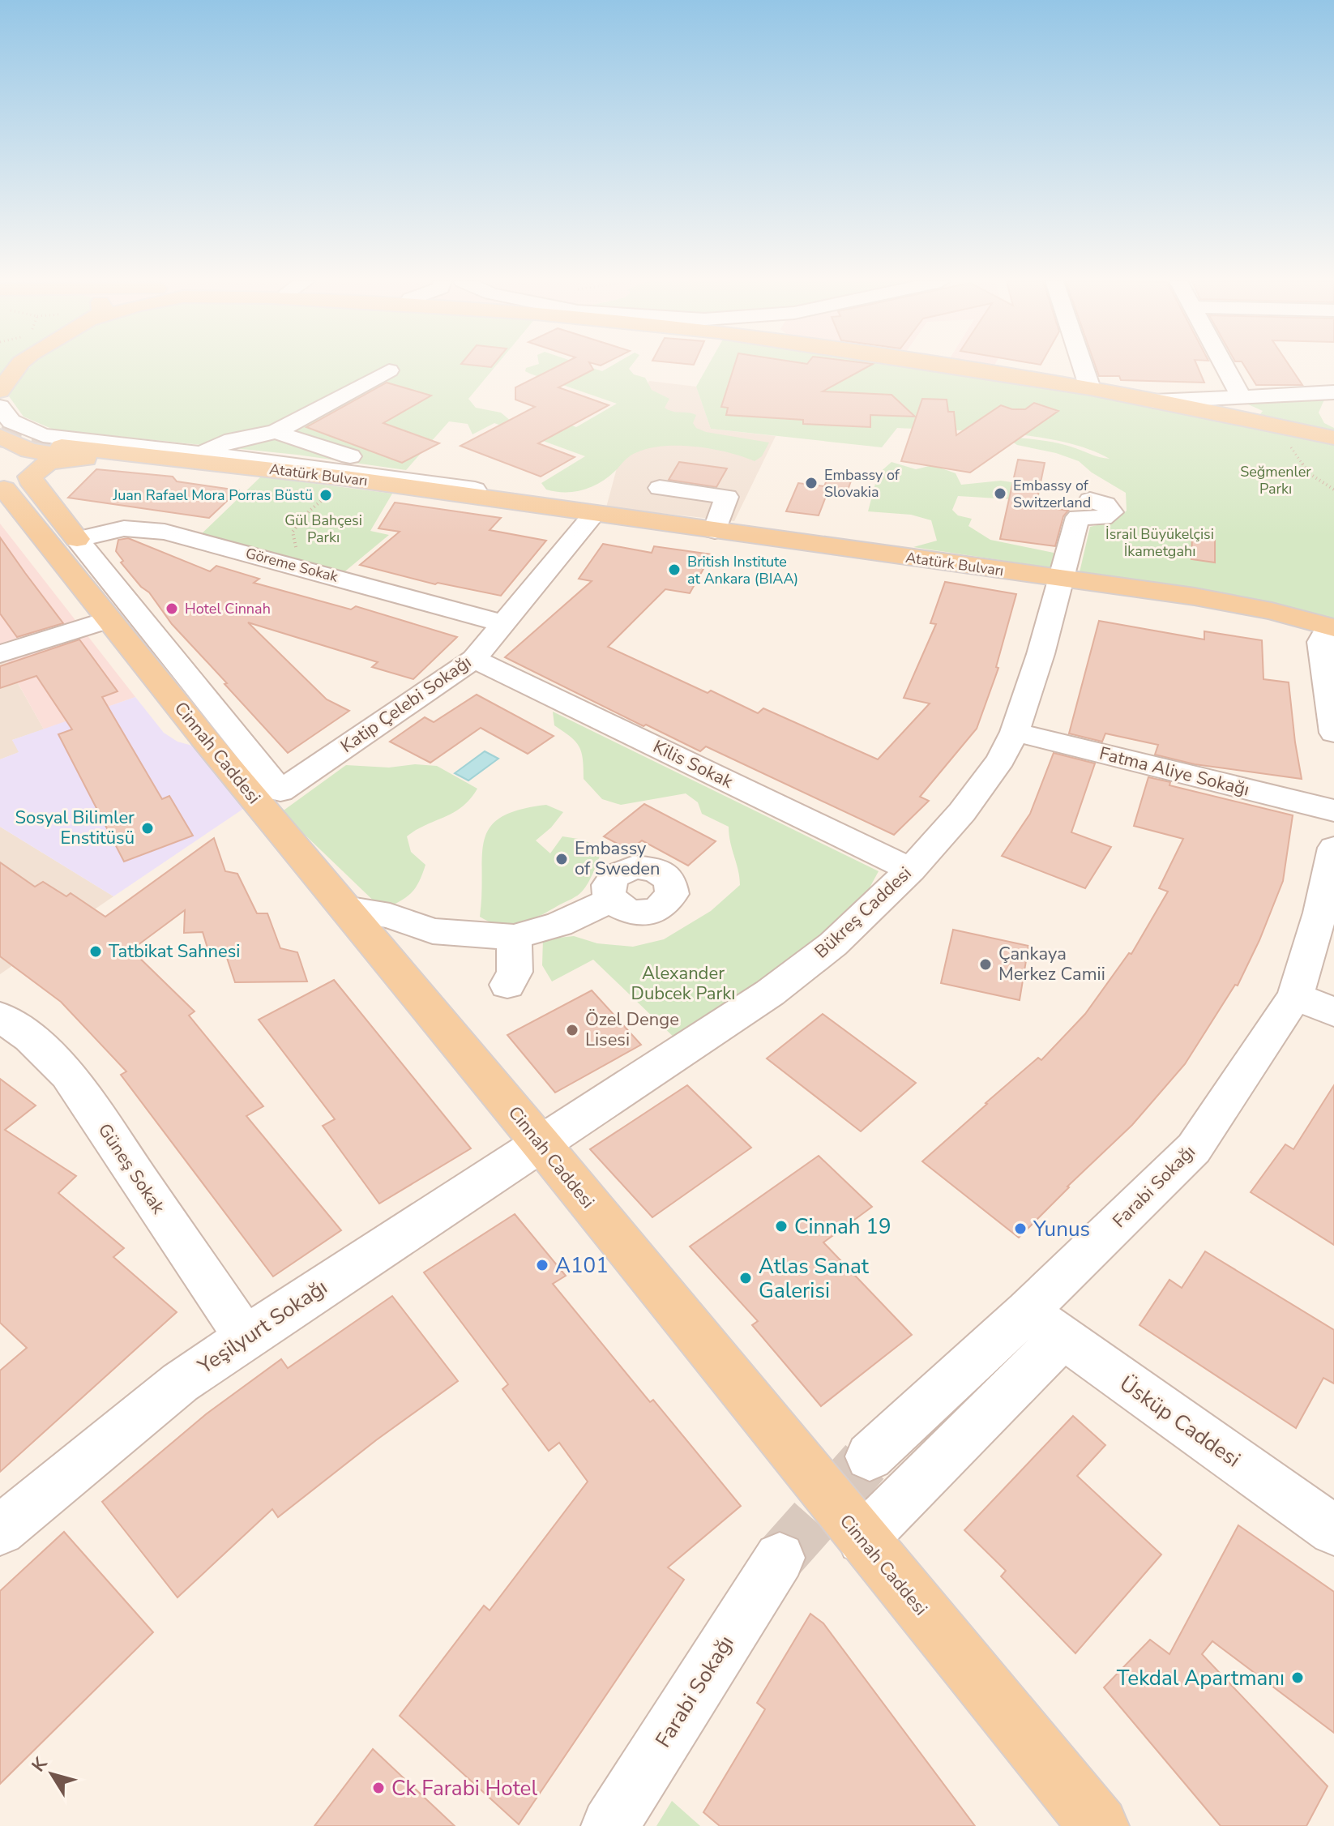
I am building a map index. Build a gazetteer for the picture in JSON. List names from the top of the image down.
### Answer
{
  "streets": {
    "main road": ["Atatürk Bulvarı", "Cinnah Caddesi"],
    "street": [
      "Göreme Sokak",
      "Katip Çelebi Sokağı",
      "Kilis Sokak",
      "Fatma Aliye Sokağı",
      "Bükreş Caddesi",
      "Güneş Sokak",
      "Farabi Sokağı",
      "Yeşilyurt Sokağı",
      "Üsküp Caddesi"
    ]
  },
  "crossings": [
    ["Atatürk Bulvarı", "Katip Çelebi Sokağı"],
    ["Atatürk Bulvarı", "Bükreş Caddesi"],
    ["Göreme Sokak", "Katip Çelebi Sokağı"],
    ["Katip Çelebi Sokağı", "Kilis Sokak"],
    ["Cinnah Caddesi", "Bükreş Caddesi"],
    ["Cinnah Caddesi", "Yeşilyurt Sokağı"],
    ["Kilis Sokak", "Bükreş Caddesi"],
    ["Fatma Aliye Sokağı", "Bükreş Caddesi"],
    ["Bükreş Caddesi", "Yeşilyurt Sokağı"],
    ["Güneş Sokak", "Yeşilyurt Sokağı"],
    ["Farabi Sokağı", "Üsküp Caddesi"]
  ],
  "parks": [
    "Seğmenler Parkı",
    "Gül Bahçesi Parkı",
    "İsrail Büyükelçisi İkametgahı",
    "Alexander Dubcek Parkı"
  ],
  "places": [
    "Embassy of Slovakia",
    "Embassy of Switzerland",
    "Juan Rafael Mora Porras Büstü",
    "British Institute at Ankara (BIAA)",
    "Hotel Cinnah",
    "Sosyal Bilimler Enstitüsü",
    "Embassy of Sweden",
    "Tatbikat Sahnesi",
    "Çankaya Merkez Camii",
    "Özel Denge Lisesi",
    "Cinnah 19",
    "Yunus",
    "A101",
    "Atlas Sanat Galerisi",
    "Tekdal Apartmanı",
    "Ck Farabi Hotel"
  ],
  "north": "top left"
}
